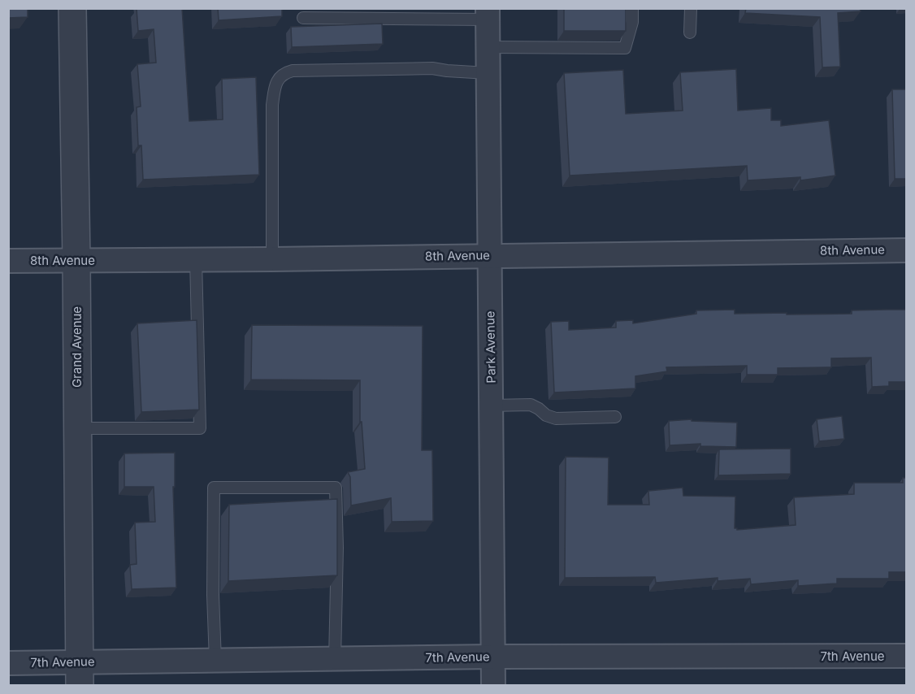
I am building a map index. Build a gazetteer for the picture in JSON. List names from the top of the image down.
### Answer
{
  "streets": {
    "street": [
      "8th Avenue",
      "Grand Avenue",
      "Park Avenue",
      "7th Avenue"
    ]
  },
  "crossings": [
    ["8th Avenue", "Grand Avenue"],
    ["8th Avenue", "Park Avenue"],
    ["Grand Avenue", "7th Avenue"],
    ["Park Avenue", "7th Avenue"]
  ]
}
